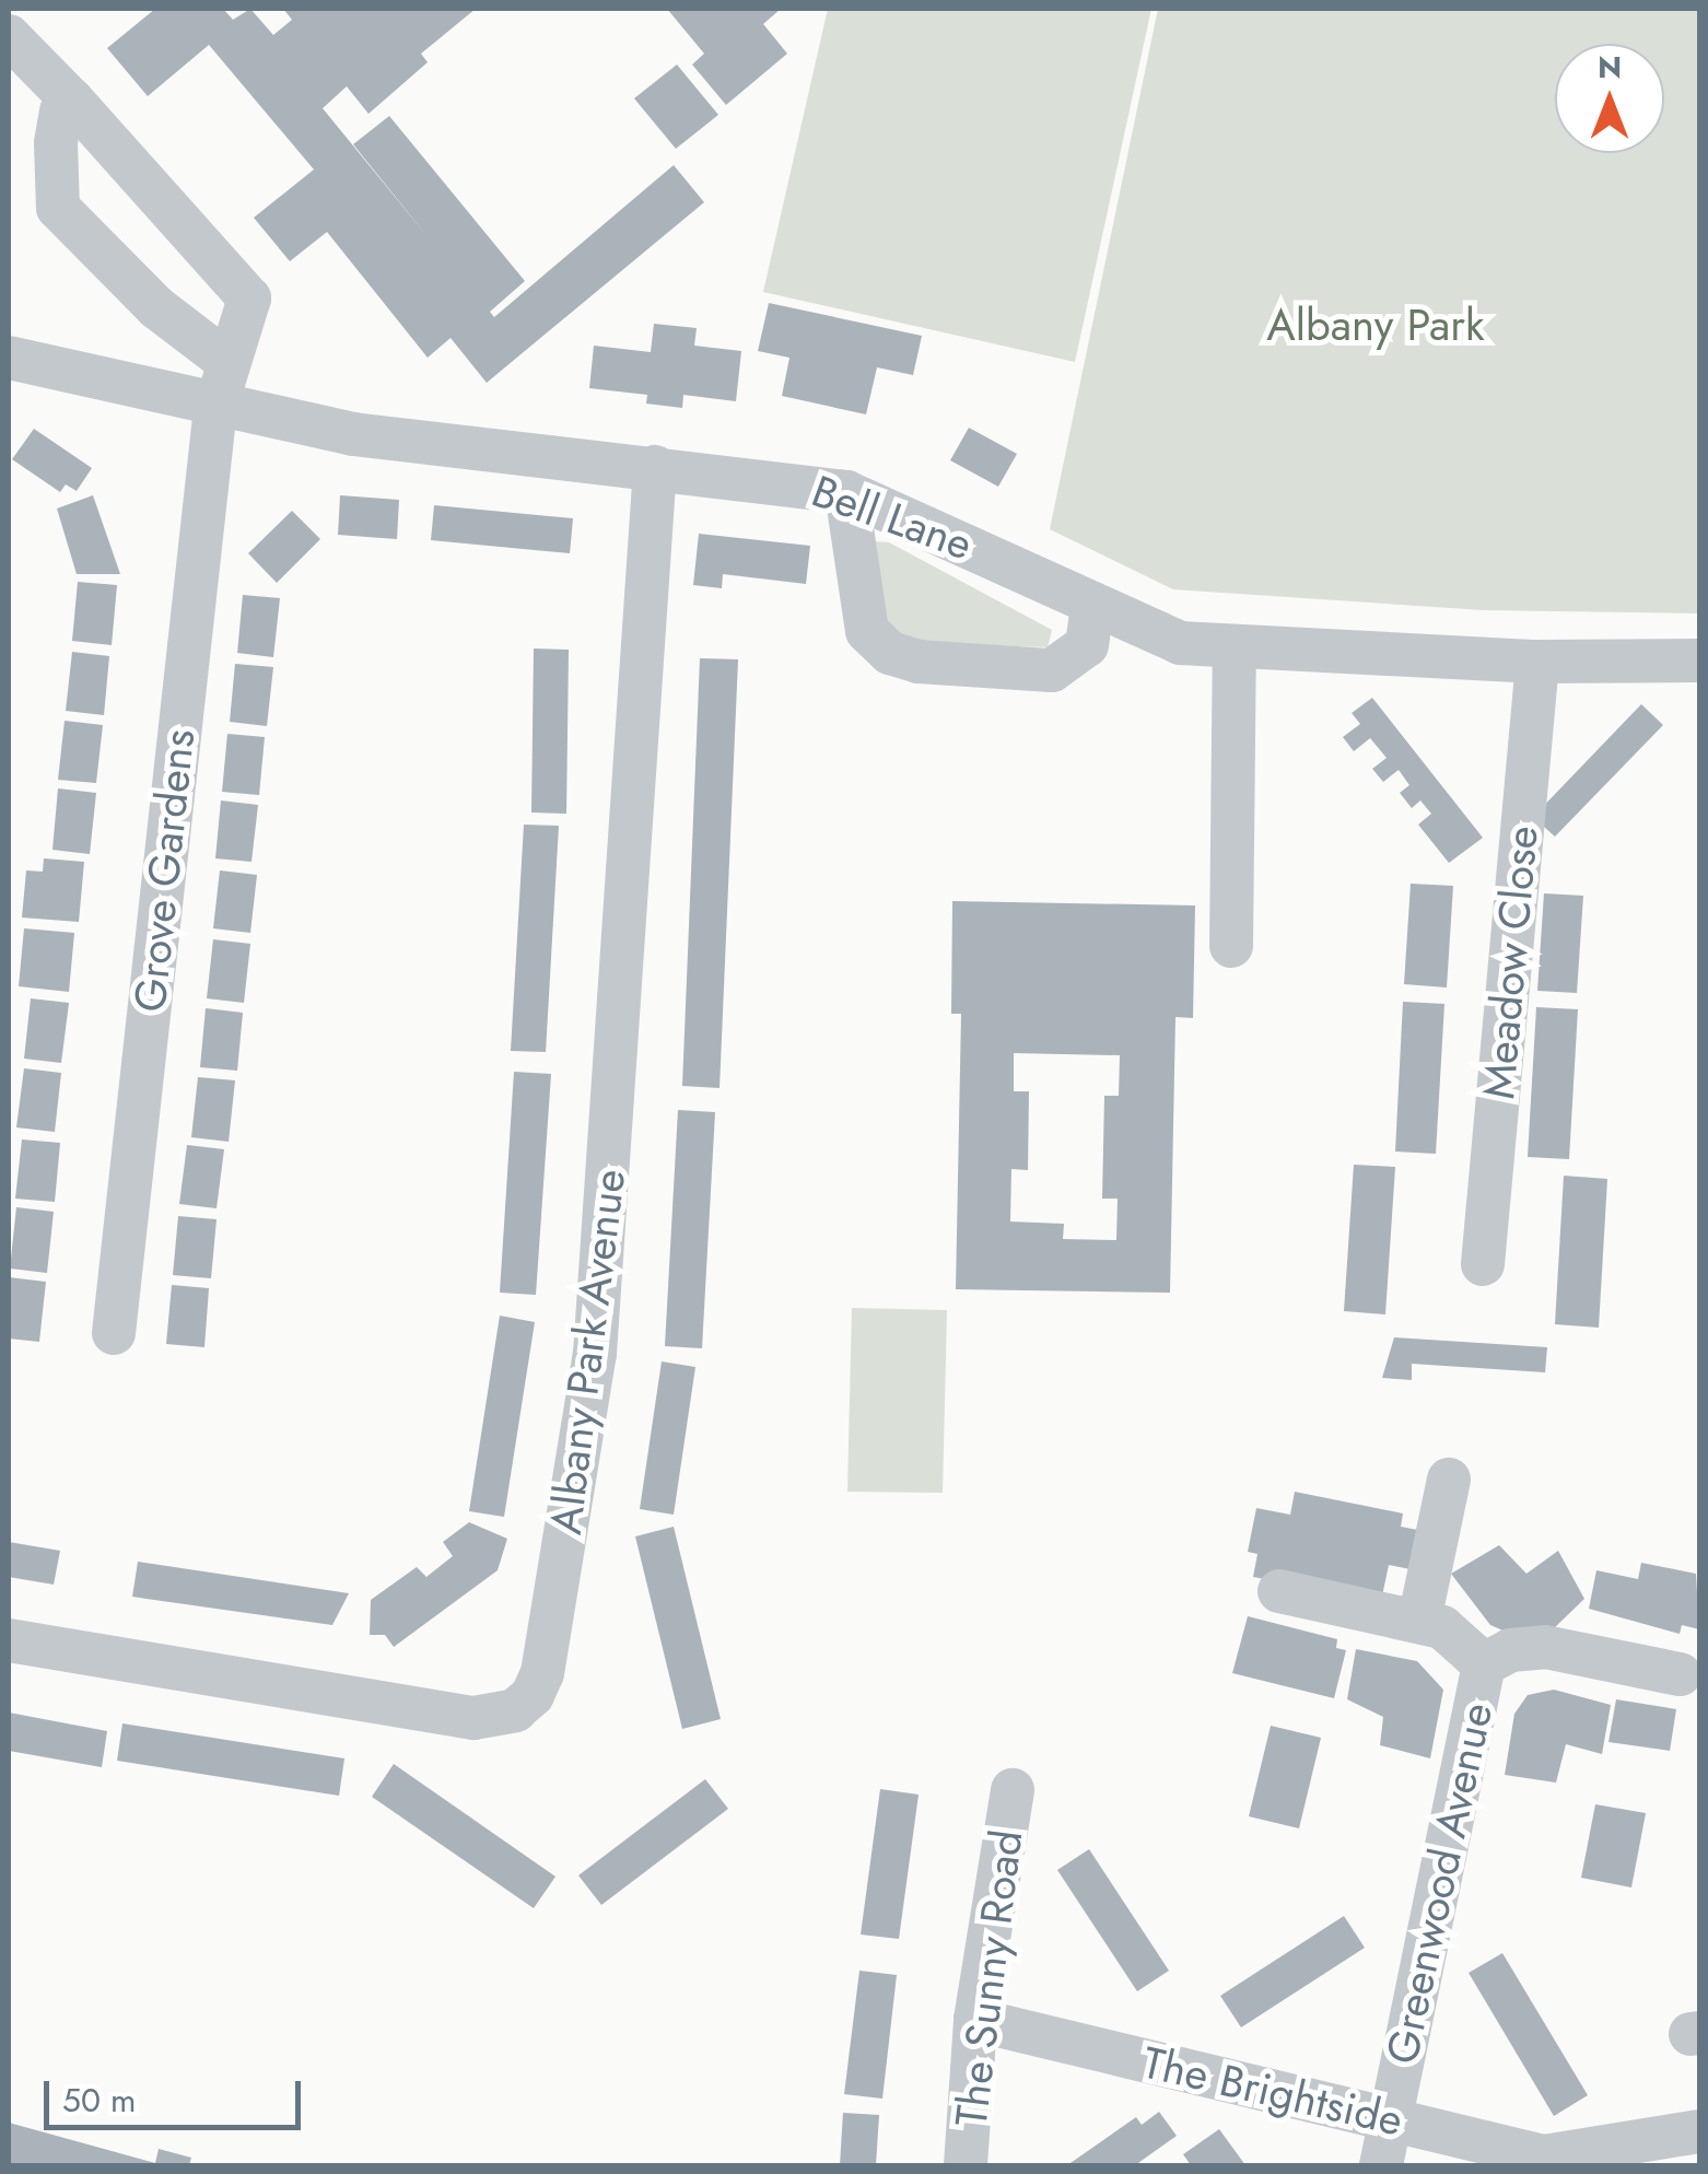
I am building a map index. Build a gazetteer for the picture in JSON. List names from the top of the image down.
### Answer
{
  "streets": {
    "street": [
      "Bell Lane",
      "Grove Gardens",
      "Meadow Close",
      "Albany Park Avenue",
      "Greenwood Avenue",
      "The Sunny Road",
      "The Brightside"
    ]
  },
  "crossings": [
    ["Bell Lane", "Grove Gardens"],
    ["Bell Lane", "Meadow Close"],
    ["Bell Lane", "Albany Park Avenue"],
    ["Greenwood Avenue", "The Brightside"],
    ["The Sunny Road", "The Brightside"]
  ],
  "parks": ["Albany Park"],
  "scale_bar": "50 m",
  "north": "top"
}
